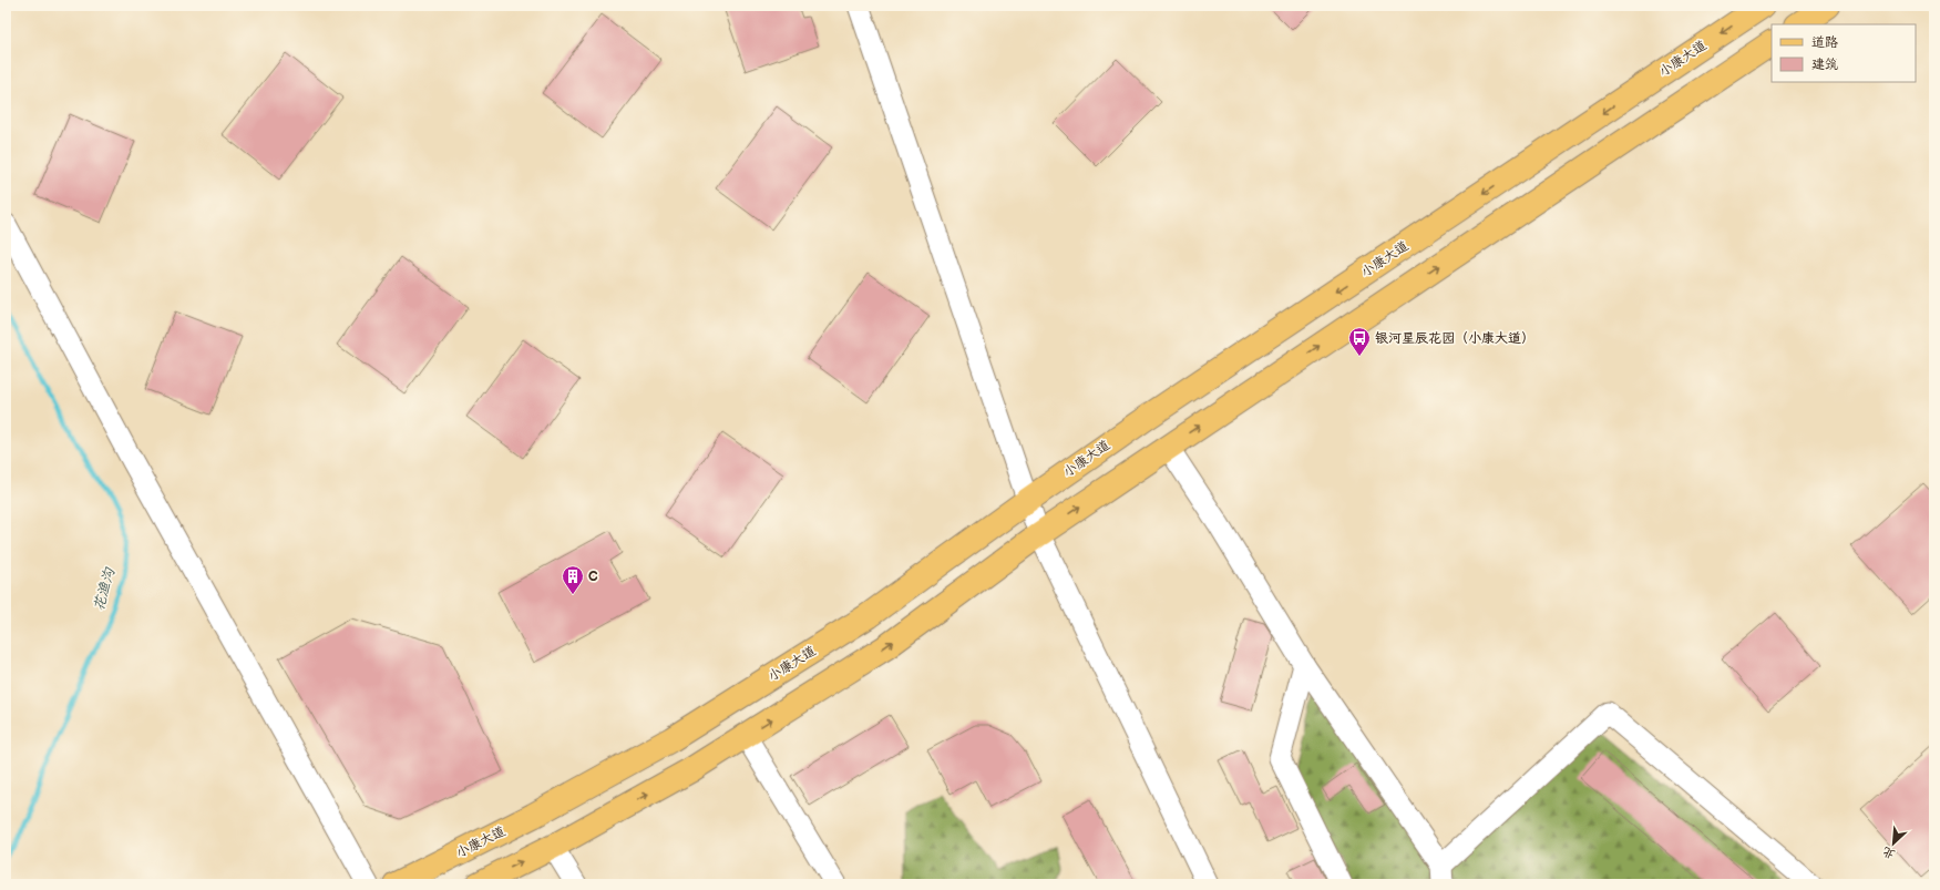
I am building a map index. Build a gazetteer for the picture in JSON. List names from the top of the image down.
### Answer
{
  "streets": {
    "main road": ["小康大道"]
  },
  "water": ["花渔沟"],
  "places": {
    "bus stop": ["银河星辰花园（小康大道）"],
    "building": ["C"]
  },
  "legend": ["道路", "建筑"],
  "north": "bottom left"
}
